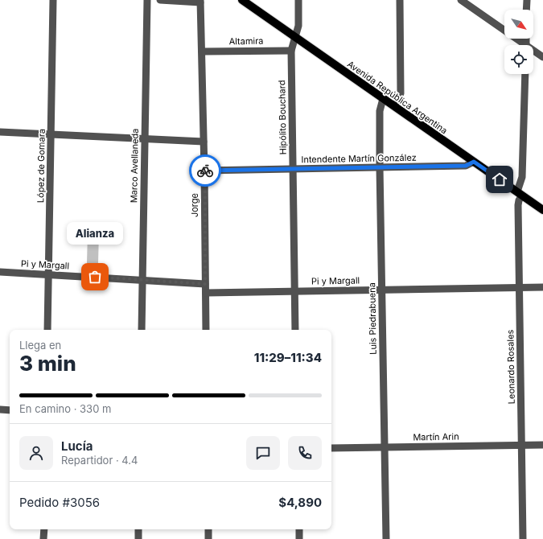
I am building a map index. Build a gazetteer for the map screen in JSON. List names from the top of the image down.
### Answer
{
  "streets": {
    "main road": ["Avenida República Argentina"],
    "street": [
      "Altamira",
      "Hipólito Bouchard",
      "Intendente Martín González",
      "López de Gomara",
      "Marco Avellaneda",
      "Jorge",
      "Pi y Margall",
      "Luis Piedrabuena",
      "Leonardo Rosales",
      "Martín Arin"
    ]
  },
  "crossings": [
    ["Altamira", "Hipólito Bouchard"],
    ["Altamira", "Jorge"],
    ["Avenida República Argentina", "Hipólito Bouchard"],
    ["Avenida República Argentina", "Intendente Martín González"],
    ["Avenida República Argentina", "Luis Piedrabuena"],
    ["Avenida República Argentina", "Leonardo Rosales"],
    ["Hipólito Bouchard", "Intendente Martín González"],
    ["Hipólito Bouchard", "Pi y Margall"],
    ["Intendente Martín González", "Jorge"],
    ["Intendente Martín González", "Luis Piedrabuena"],
    ["López de Gomara", "Pi y Margall"],
    ["Marco Avellaneda", "Pi y Margall"],
    ["Jorge", "Pi y Margall"],
    ["Pi y Margall", "Luis Piedrabuena"],
    ["Pi y Margall", "Leonardo Rosales"],
    ["Luis Piedrabuena", "Martín Arin"],
    ["Leonardo Rosales", "Martín Arin"]
  ],
  "places": ["Alianza"],
  "north": "bottom right",
  "page": {
    "bubble": "Alianza",
    "heading": ["3 min", "Llega en", "11:29–11:34"],
    "panel": [
      "Lucía",
      "Repartidor · 4.4",
      "Pedido #3056",
      "$4,890"
    ],
    "bar": "En camino · 330 m"
  }
}
